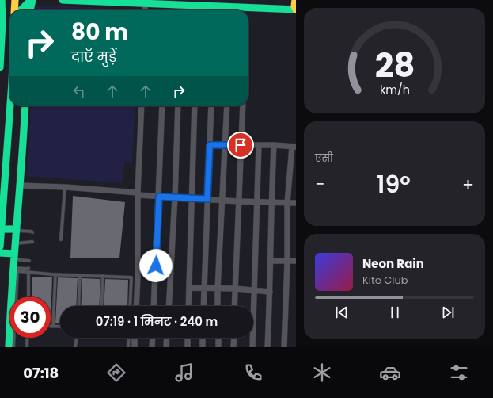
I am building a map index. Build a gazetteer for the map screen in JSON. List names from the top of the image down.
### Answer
{
  "page": {
    "turn": ["80 m", "दाएँ मुड़ें"],
    "tile": "एसी",
    "heat": ["−", "19°", "+"],
    "song": ["Neon Rain", "Kite Club"],
    "limit": "30",
    "trip": "07:19 · 1 मिनट · 240 m",
    "tabs": "07:18",
    "gauge": ["28", "km/h"]
  }
}
